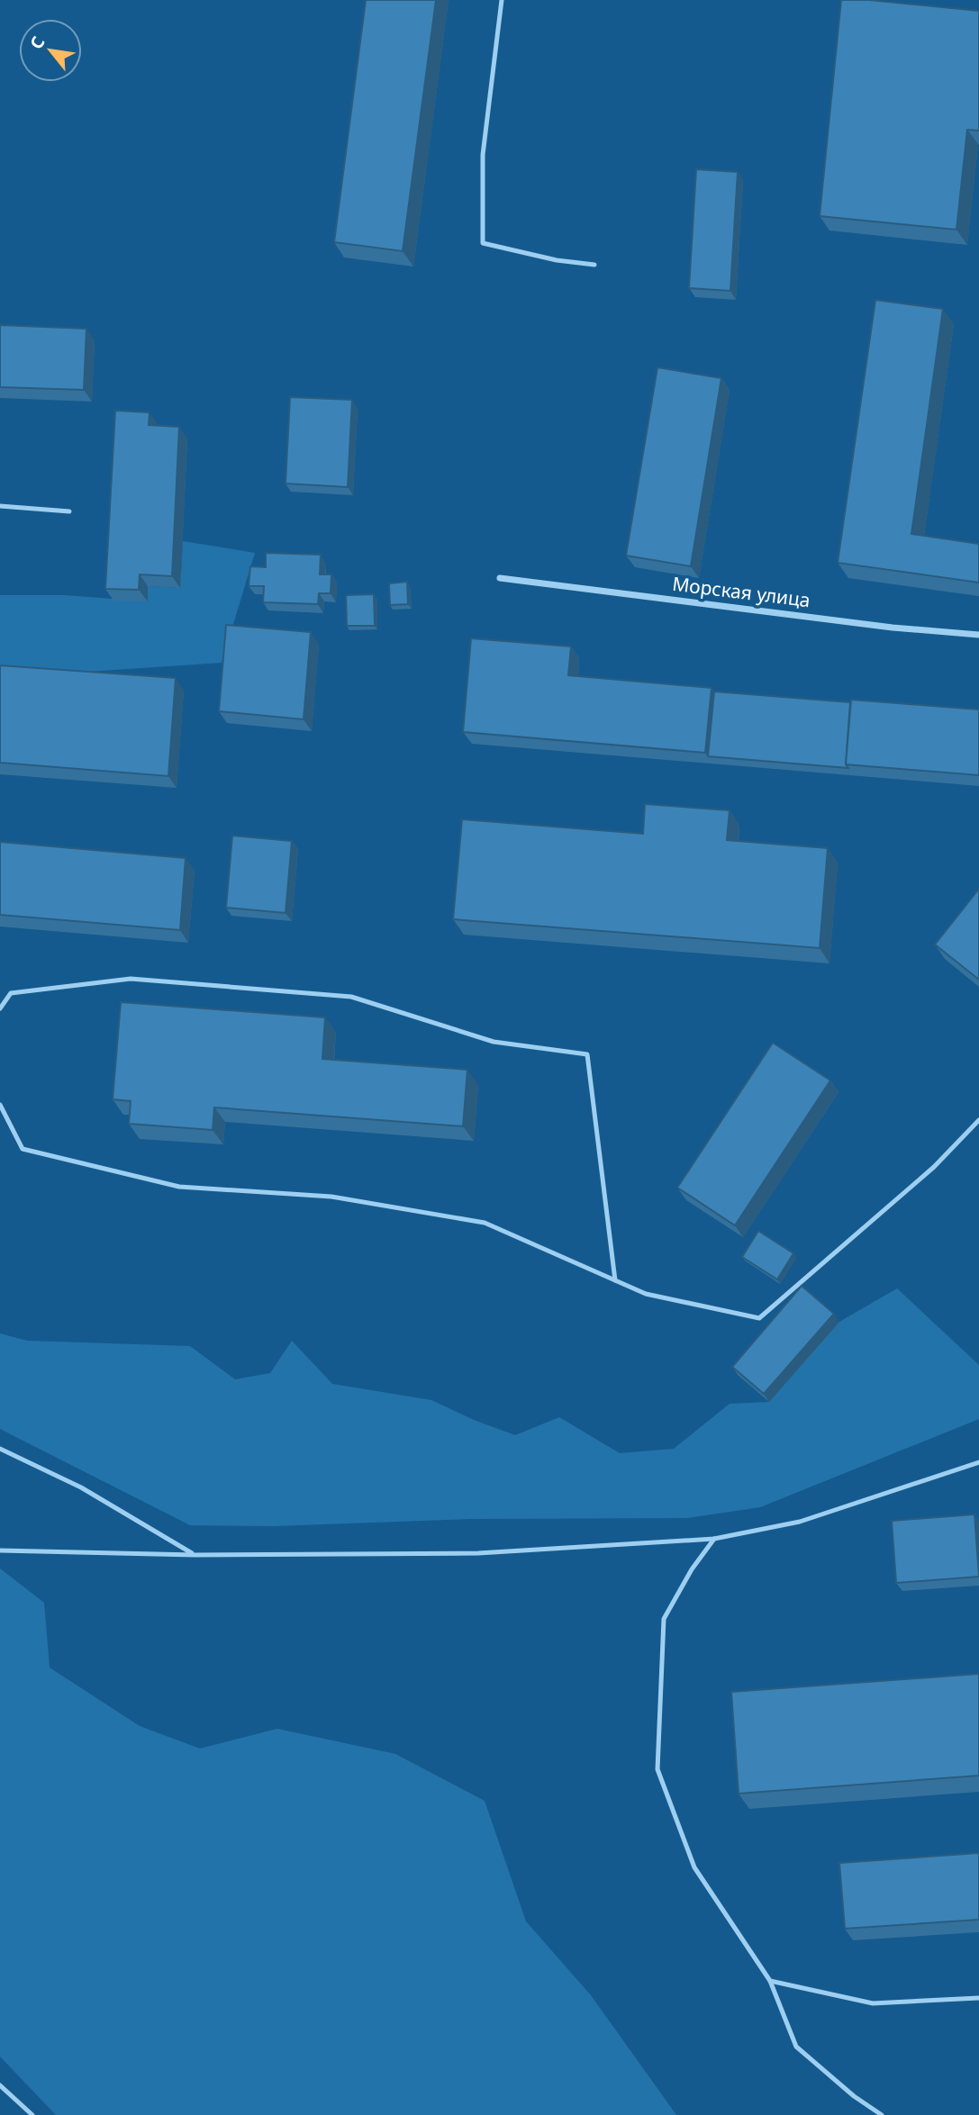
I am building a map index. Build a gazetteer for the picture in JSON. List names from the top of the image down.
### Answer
{
  "streets": {
    "street": ["Морская улица"]
  },
  "north": "top left"
}
